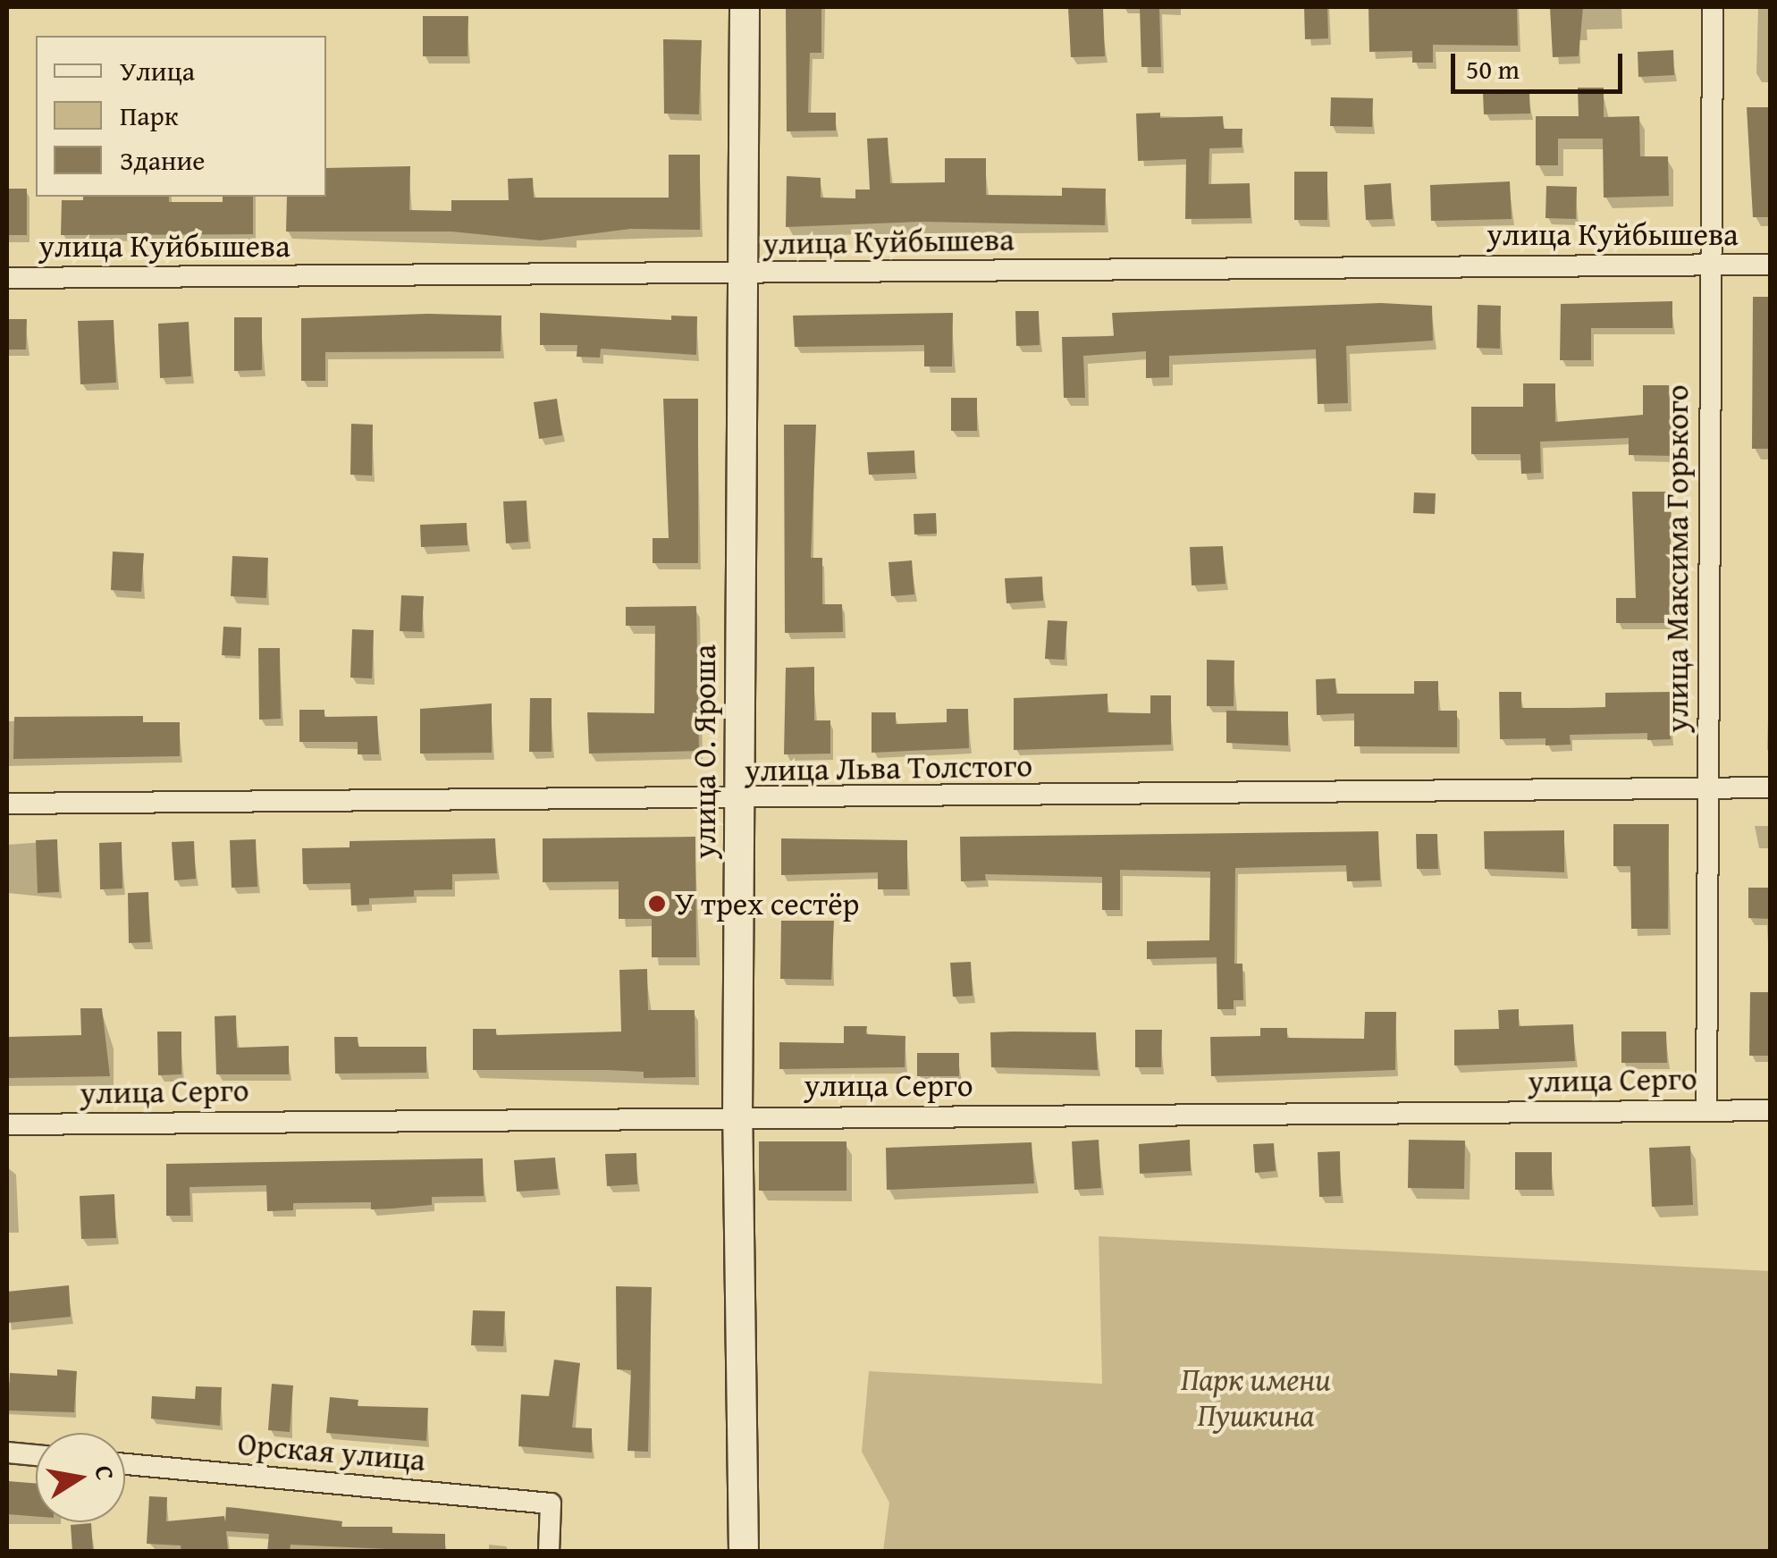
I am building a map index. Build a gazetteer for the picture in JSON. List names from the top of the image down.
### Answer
{
  "streets": {
    "main road": ["улица О. Яроша"],
    "street": [
      "улица Куйбышева",
      "улица Максима Горького",
      "улица Льва Толстого",
      "улица Серго",
      "Орская улица"
    ]
  },
  "crossings": [
    ["улица Куйбышева", "улица Максима Горького"],
    ["улица Куйбышева", "улица О. Яроша"],
    ["улица Максима Горького", "улица Льва Толстого"],
    ["улица Максима Горького", "улица Серго"],
    ["улица О. Яроша", "улица Льва Толстого"],
    ["улица О. Яроша", "улица Серго"]
  ],
  "parks": ["Парк имени Пушкина"],
  "places": ["У трех сестёр"],
  "legend": ["Улица", "Парк", "Здание"],
  "scale_bar": "50 m",
  "north": "right"
}
